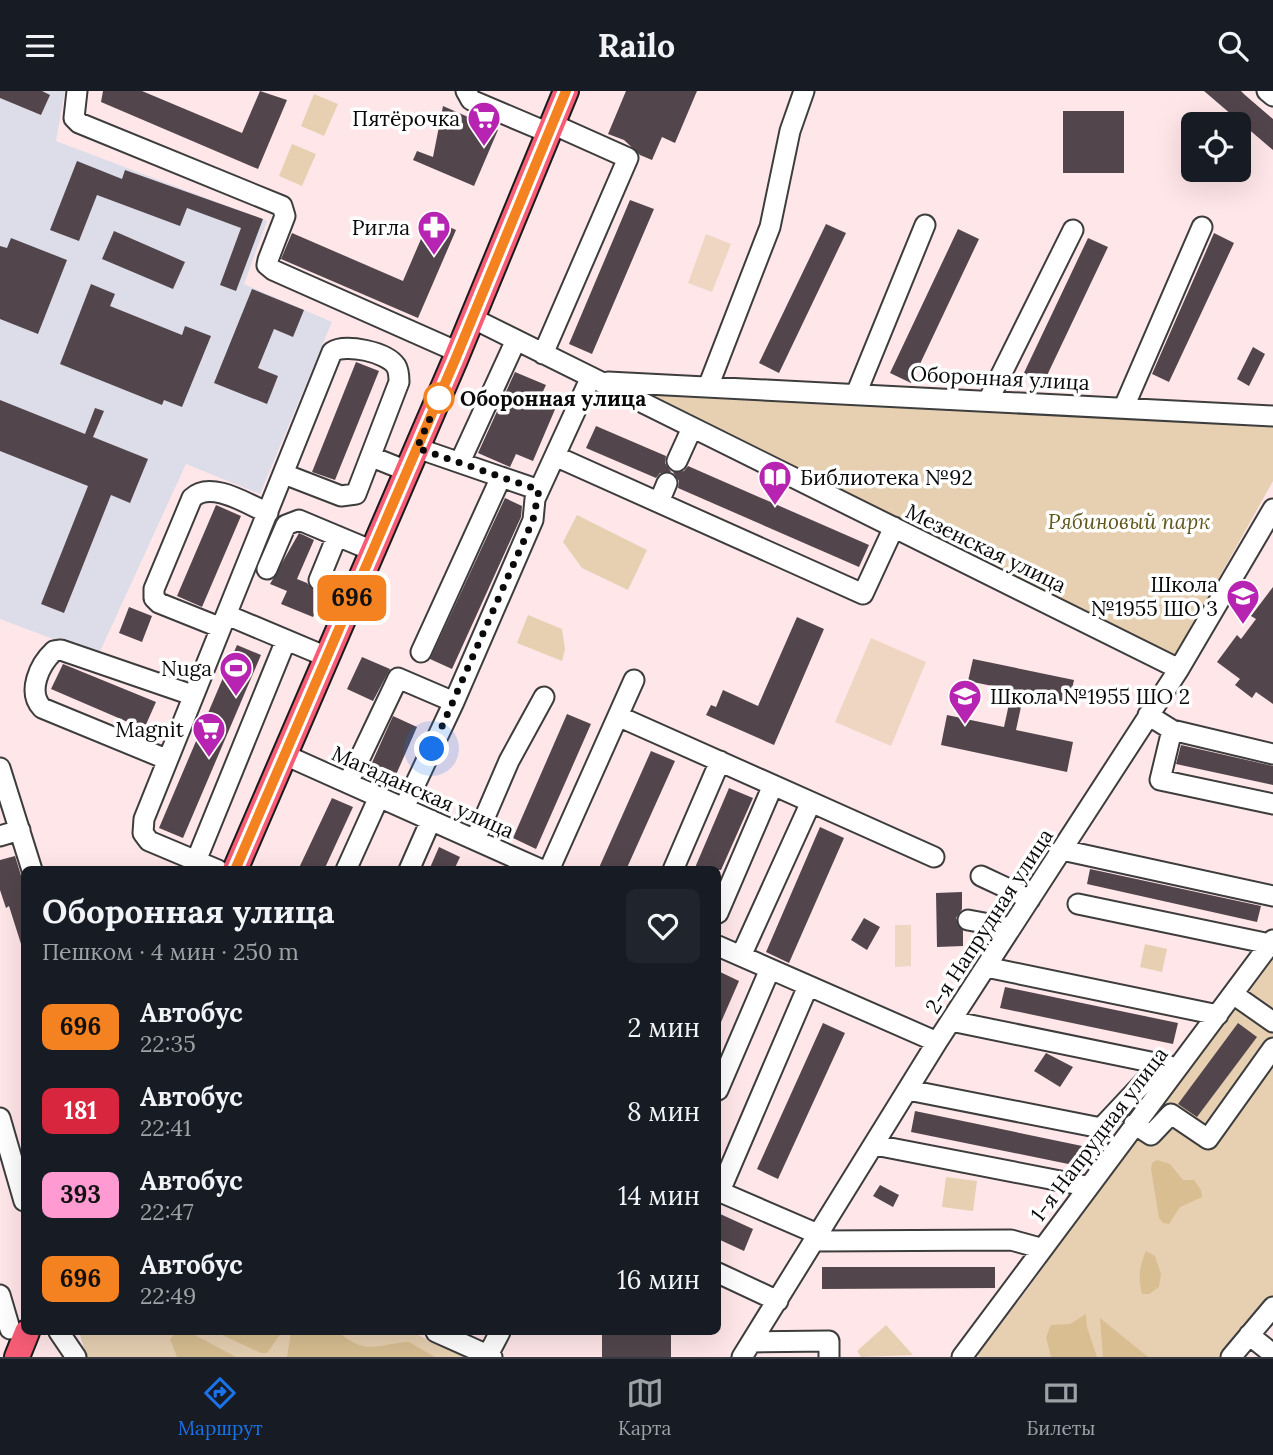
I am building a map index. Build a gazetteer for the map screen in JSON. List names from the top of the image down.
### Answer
{
  "streets": {
    "street": [
      "Оборонная улица",
      "Мезенская улица",
      "Магаданская улица",
      "2-я Напрудная улица",
      "1-я Напрудная улица"
    ]
  },
  "crossings": [
    ["Оборонная улица", "Мезенская улица"],
    ["Мезенская улица", "2-я Напрудная улица"]
  ],
  "parks": ["Рябиновый парк"],
  "places": {
    "supermarket": ["Пятёрочка", "Magnit"],
    "pharmacy": ["Ригла"],
    "other": ["Оборонная улица"],
    "library": ["Библиотека №92"],
    "school or university": ["Школа №1955 ШО 3", "Школа №1955 ШО 2"],
    "sports": ["Nuga"]
  },
  "lines": ["bus line 696"],
  "page": {
    "header": "Railo",
    "on_map": "696",
    "heading": ["Оборонная улица", "Пешком · 4 мин · 250 m"],
    "list": [
      {
        "mark": "696",
        "name": "Автобус",
        "note": "22:35",
        "value": "2 мин"
      },
      {
        "mark": "181",
        "name": "Автобус",
        "note": "22:41",
        "value": "8 мин"
      },
      {
        "mark": "393",
        "name": "Автобус",
        "note": "22:47",
        "value": "14 мин"
      },
      {
        "mark": "696",
        "name": "Автобус",
        "note": "22:49",
        "value": "16 мин"
      }
    ],
    "tabs": ["Маршрут", "Карта", "Билеты"]
  }
}
